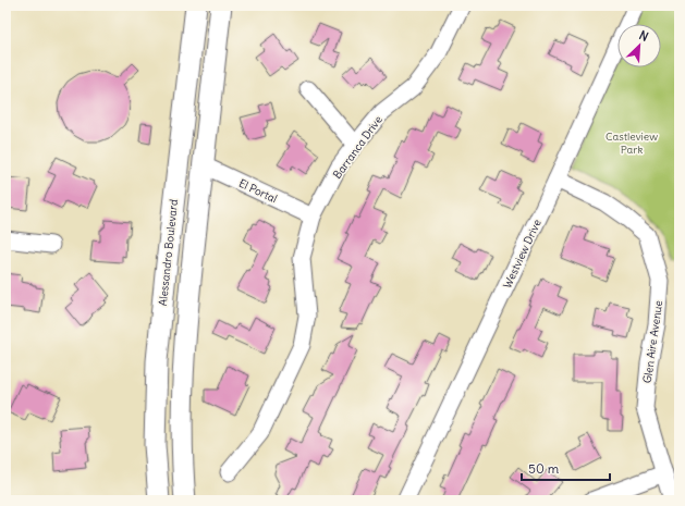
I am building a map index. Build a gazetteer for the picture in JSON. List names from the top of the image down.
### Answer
{
  "streets": {
    "main road": ["Alessandro Boulevard"],
    "street": [
      "Barranca Drive",
      "El Portal",
      "Westview Drive",
      "Glen Aire Avenue"
    ]
  },
  "crossings": [
    ["Barranca Drive", "El Portal"],
    ["Westview Drive", "Glen Aire Avenue"]
  ],
  "parks": ["Castleview Park"],
  "scale_bar": "50 m",
  "north": "top right"
}
